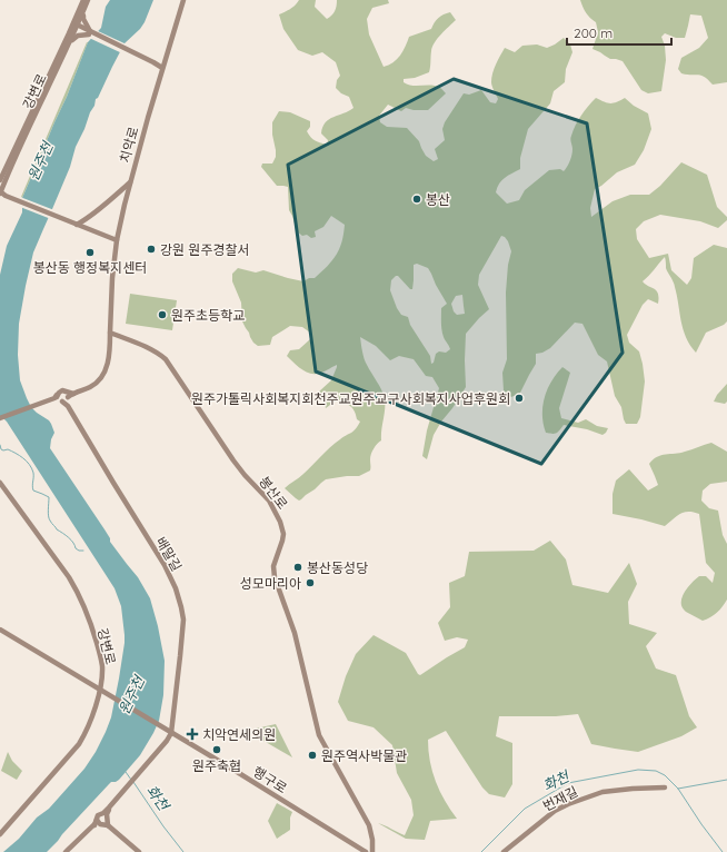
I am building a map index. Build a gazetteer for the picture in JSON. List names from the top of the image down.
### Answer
{
  "streets": {
    "street": [
      "강변로",
      "치악로",
      "봉산로",
      "배말길",
      "행구로",
      "번재길"
    ]
  },
  "crossings": [
    ["강변로", "행구로"],
    ["배말길", "행구로"]
  ],
  "water": ["원주천", "화천"],
  "places": {
    "other": [
      "봉산",
      "강원 원주경찰서",
      "봉산동 행정복지센터",
      "원주초등학교",
      "원주가톨릭사회복지회천주교원주교구사회복지사업후원회",
      "봉산동성당",
      "성모마리아",
      "원주축협",
      "원주역사박물관"
    ],
    "health": ["치악연세의원"]
  },
  "scale_bar": "200 m"
}
